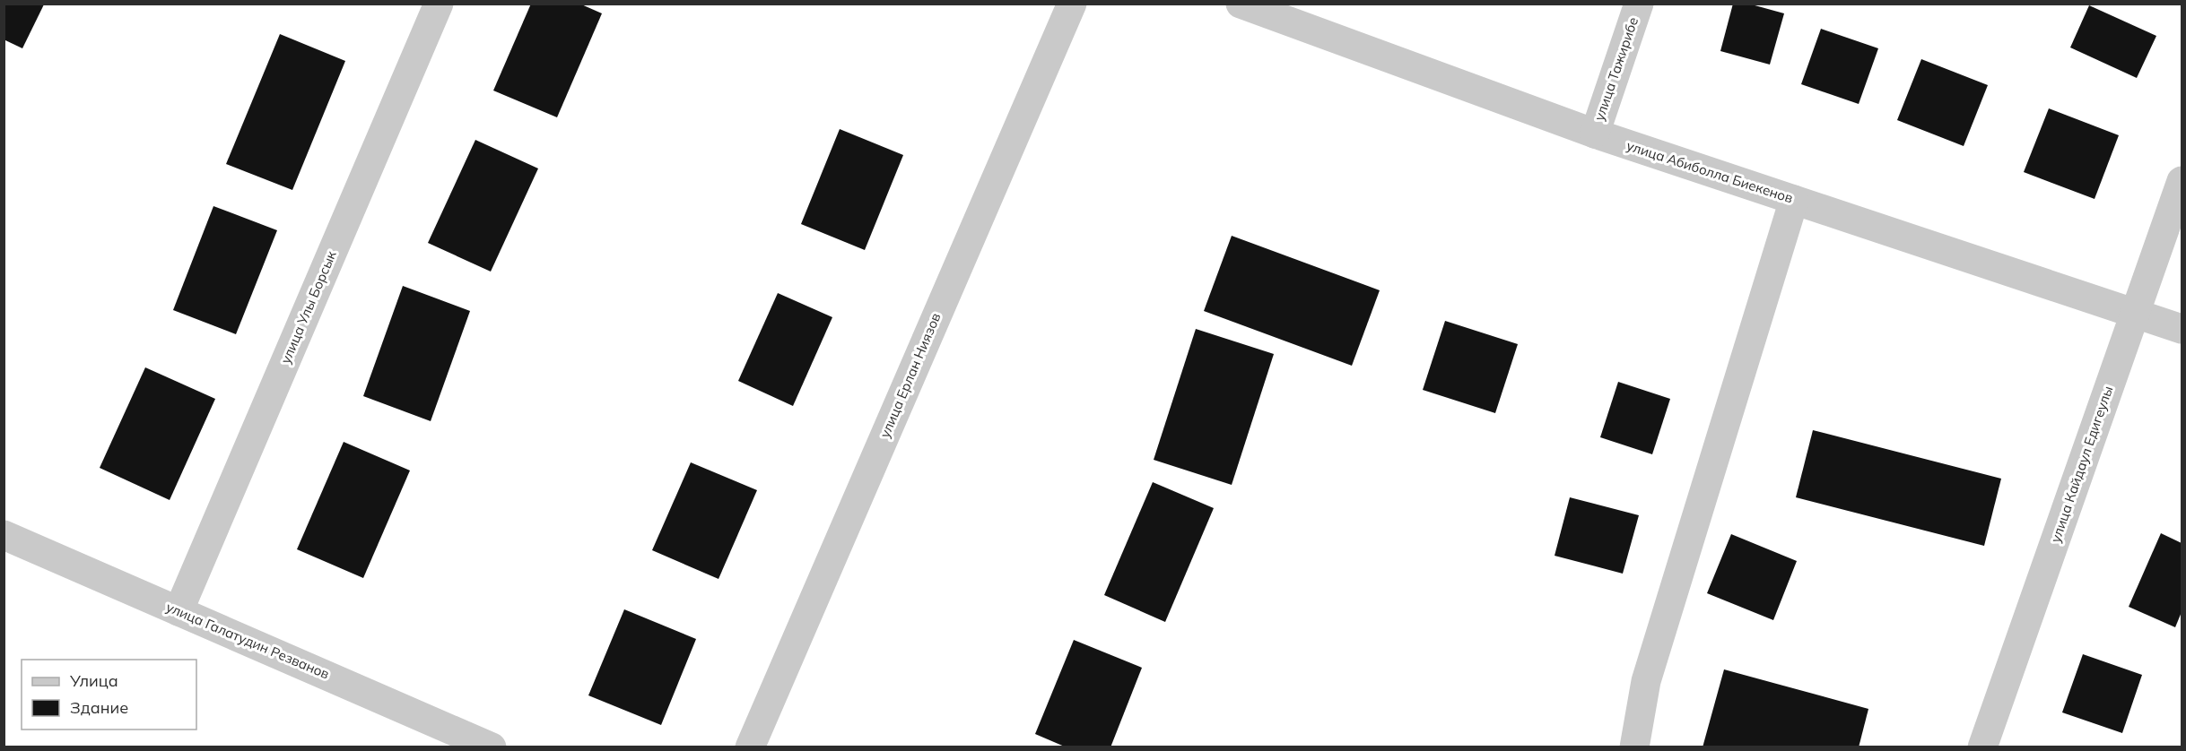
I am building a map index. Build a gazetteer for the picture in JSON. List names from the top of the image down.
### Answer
{
  "streets": {
    "street": [
      "улица Тажирибе",
      "улица Абиболла Биекенов",
      "улица Улы Борсык",
      "улица Ерлан Ниязов",
      "улица Кайдаул Едигеулы",
      "улица Галатудин Резванов"
    ]
  },
  "crossings": [
    ["улица Тажирибе", "улица Абиболла Биекенов"],
    ["улица Абиболла Биекенов", "улица Кайдаул Едигеулы"],
    ["улица Улы Борсык", "улица Галатудин Резванов"]
  ],
  "legend": ["Улица", "Здание"]
}
